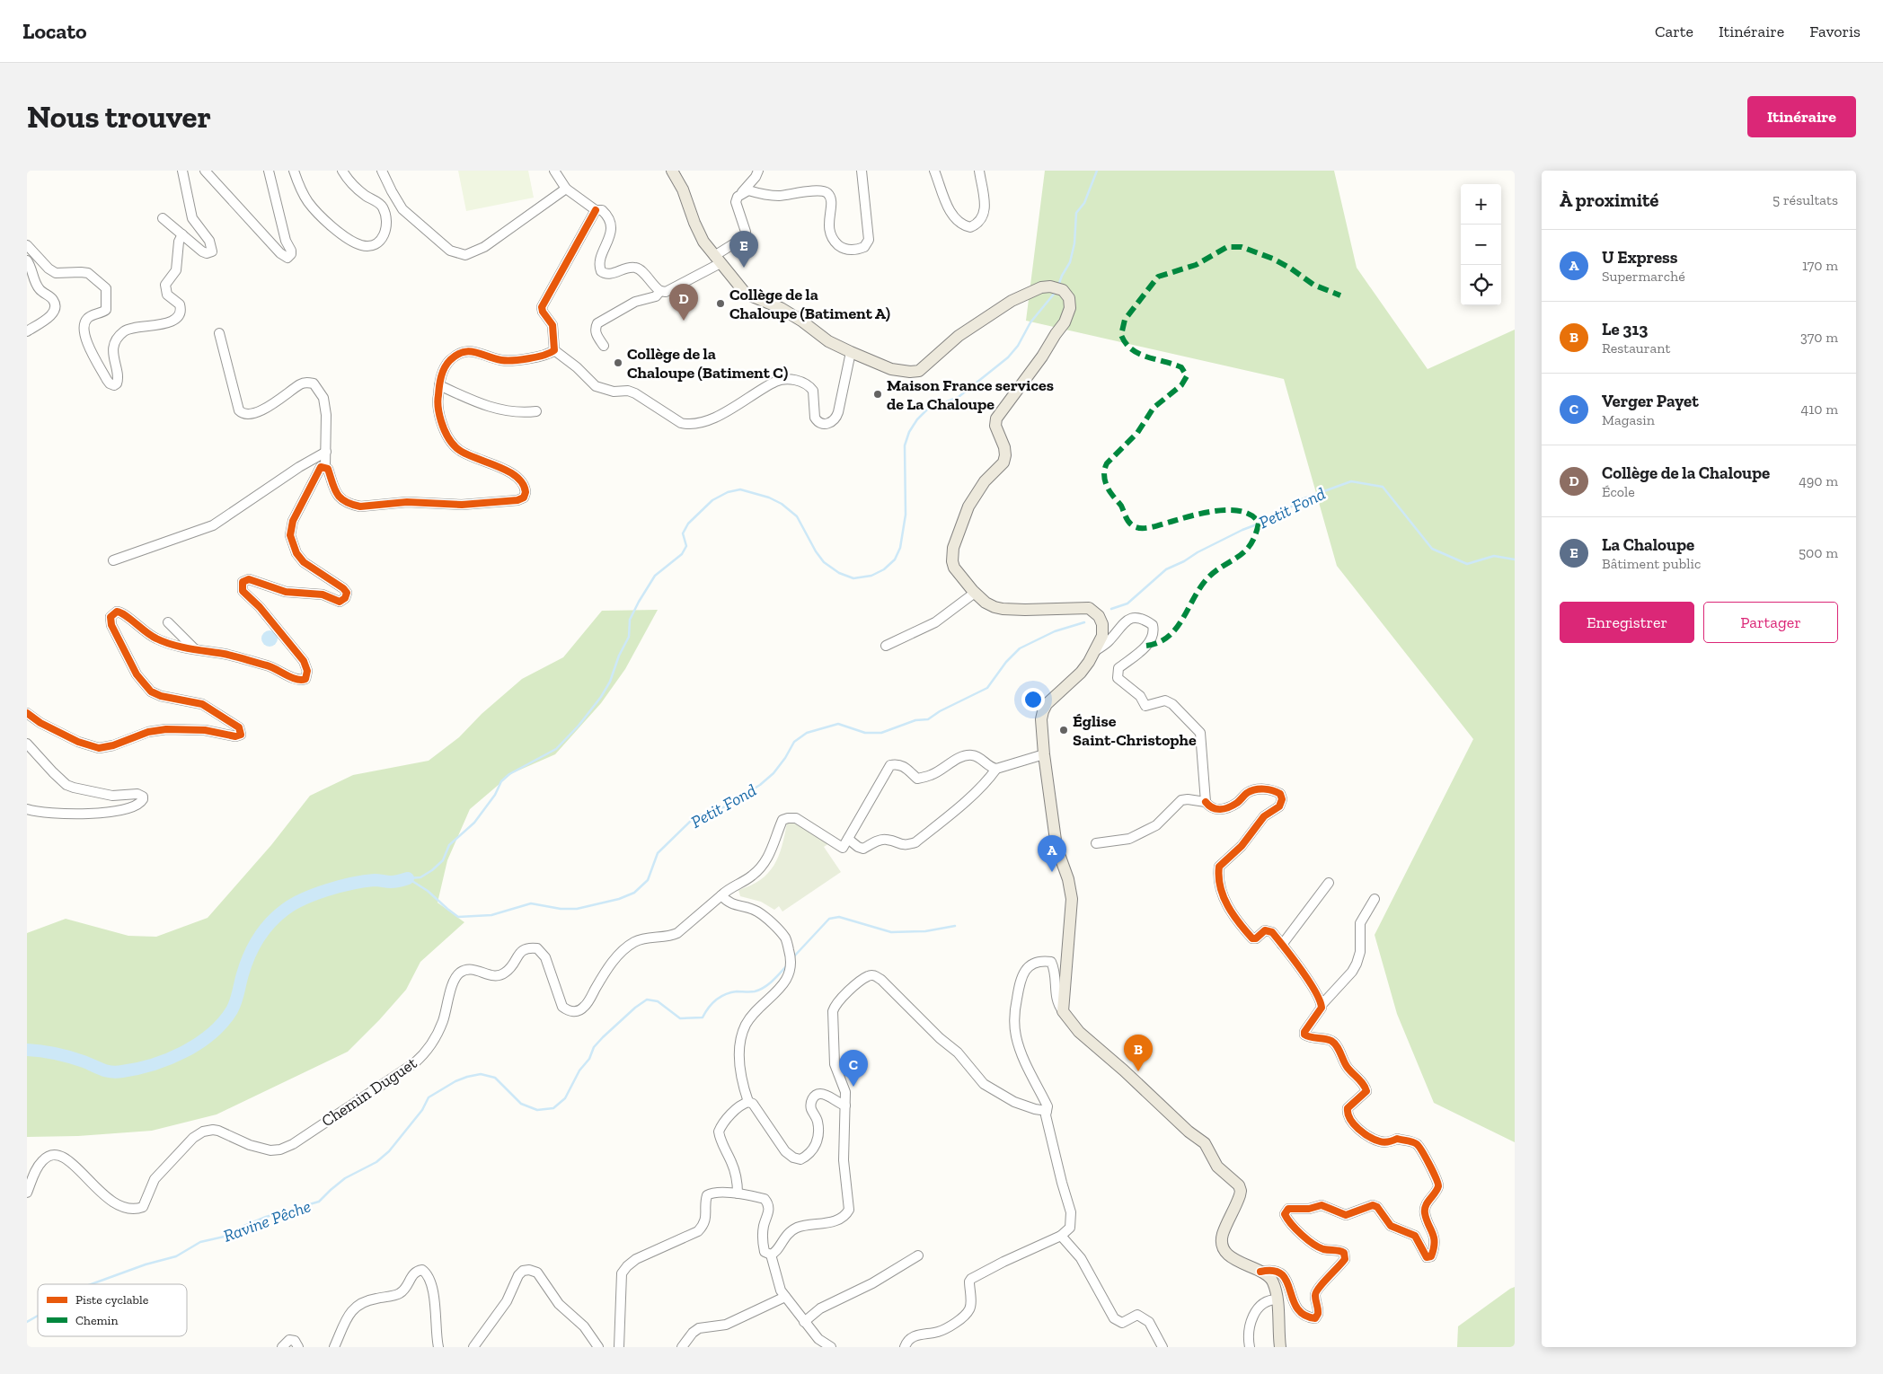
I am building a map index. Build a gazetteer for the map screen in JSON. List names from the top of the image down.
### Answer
{
  "streets": {
    "street": ["Chemin Duguet"]
  },
  "water": ["Petit Fond", "Ravine Pêche"],
  "places": [
    "Collège de la Chaloupe (Batiment A)",
    "Collège de la Chaloupe (Batiment C)",
    "Maison France services de La Chaloupe",
    "Église Saint-Christophe"
  ],
  "legend": ["Piste cyclable", "Chemin"],
  "page": {
    "header": "Locato",
    "nav": ["Carte", "Itinéraire", "Favoris"],
    "buttons": [
      "Itinéraire",
      ["Enregistrer", "Partager"]
    ],
    "title": "Nous trouver",
    "heading": ["À proximité", "5 résultats"],
    "map_buttons": ["+", "−"],
    "list": [
      {
        "mark": "A",
        "name": "U Express",
        "note": "Supermarché",
        "value": "170 m"
      },
      {
        "mark": "B",
        "name": "Le 313",
        "note": "Restaurant",
        "value": "370 m"
      },
      {
        "mark": "C",
        "name": "Verger Payet",
        "note": "Magasin",
        "value": "410 m"
      },
      {
        "mark": "D",
        "name": "Collège de la Chaloupe",
        "note": "École",
        "value": "490 m"
      },
      {
        "mark": "E",
        "name": "La Chaloupe",
        "note": "Bâtiment public",
        "value": "500 m"
      }
    ],
    "pins": [
      "E",
      "D",
      "A",
      "B",
      "C"
    ]
  }
}
